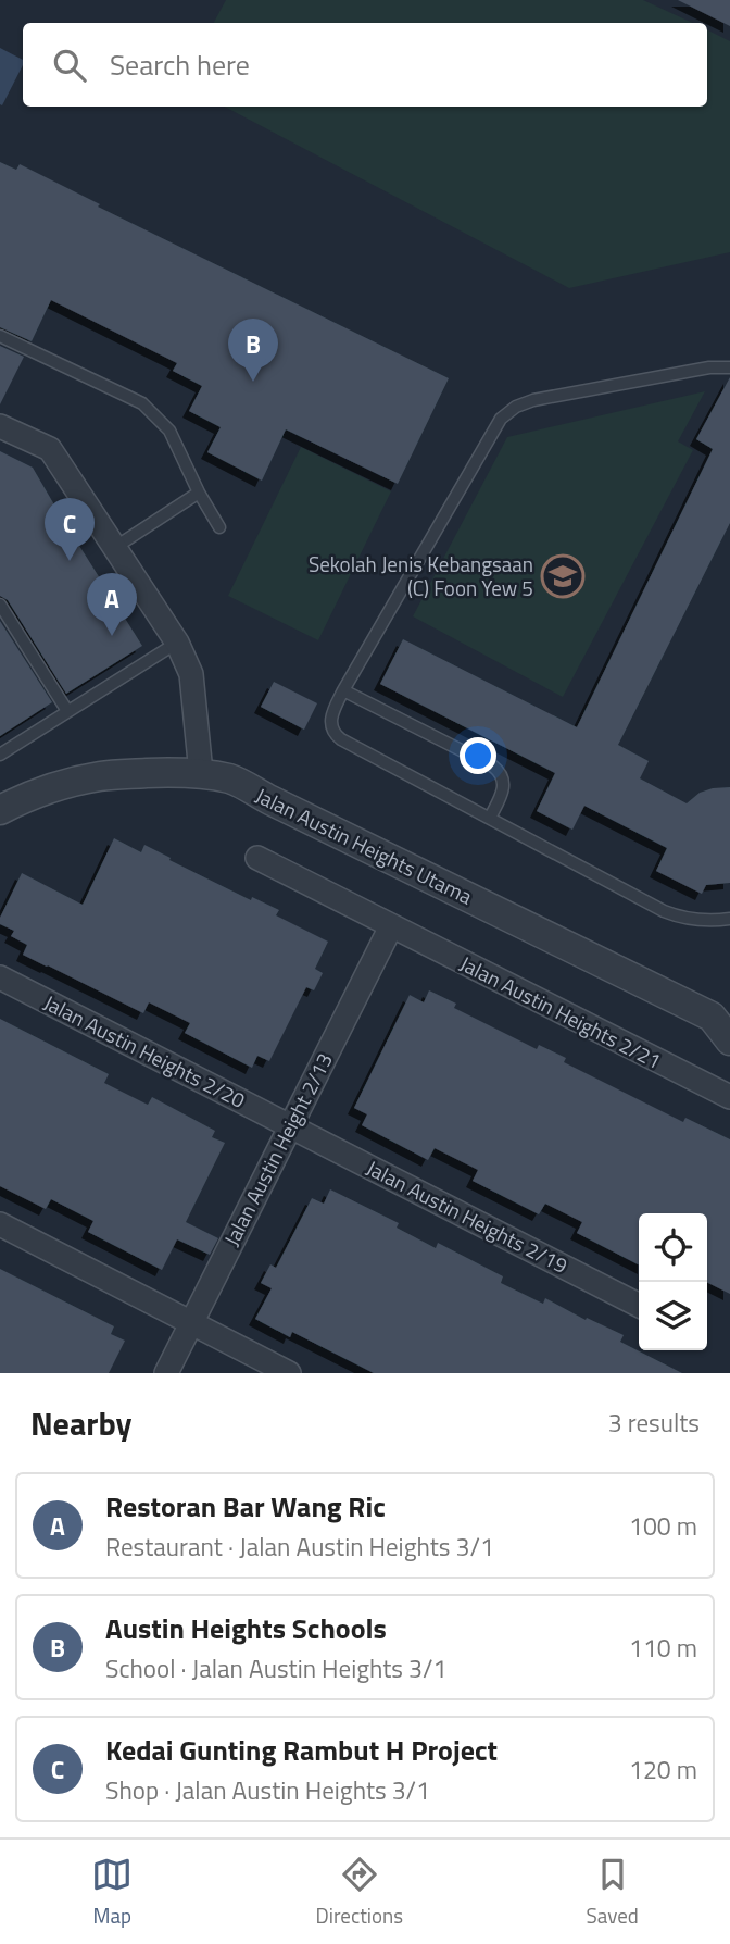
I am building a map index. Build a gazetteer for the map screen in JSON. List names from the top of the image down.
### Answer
{
  "streets": {
    "street": [
      "Jalan Austin Heights Utama",
      "Jalan Austin Heights 2/21",
      "Jalan Austin Heights 2/20",
      "Jalan Austin Height 2/13",
      "Jalan Austin Heights 2/19"
    ]
  },
  "crossings": [
    ["Jalan Austin Heights 2/21", "Jalan Austin Height 2/13"],
    ["Jalan Austin Heights 2/20", "Jalan Austin Height 2/13"],
    ["Jalan Austin Heights 2/20", "Jalan Austin Heights 2/19"],
    ["Jalan Austin Height 2/13", "Jalan Austin Heights 2/19"]
  ],
  "places": {
    "school or university": ["Sekolah Jenis Kebangsaan (C) Foon Yew 5"]
  },
  "page": {
    "search": "Search here",
    "pins": ["B", "C", "A"],
    "heading": ["Nearby", "3 results"],
    "list": [
      {
        "mark": "A",
        "name": "Restoran Bar Wang Ric",
        "note": "Restaurant · Jalan Austin Heights 3/1",
        "value": "100 m"
      },
      {
        "mark": "B",
        "name": "Austin Heights Schools",
        "note": "School · Jalan Austin Heights 3/1",
        "value": "110 m"
      },
      {
        "mark": "C",
        "name": "Kedai Gunting Rambut H Project",
        "note": "Shop · Jalan Austin Heights 3/1",
        "value": "120 m"
      }
    ],
    "nav": ["Map", "Directions", "Saved"]
  }
}
